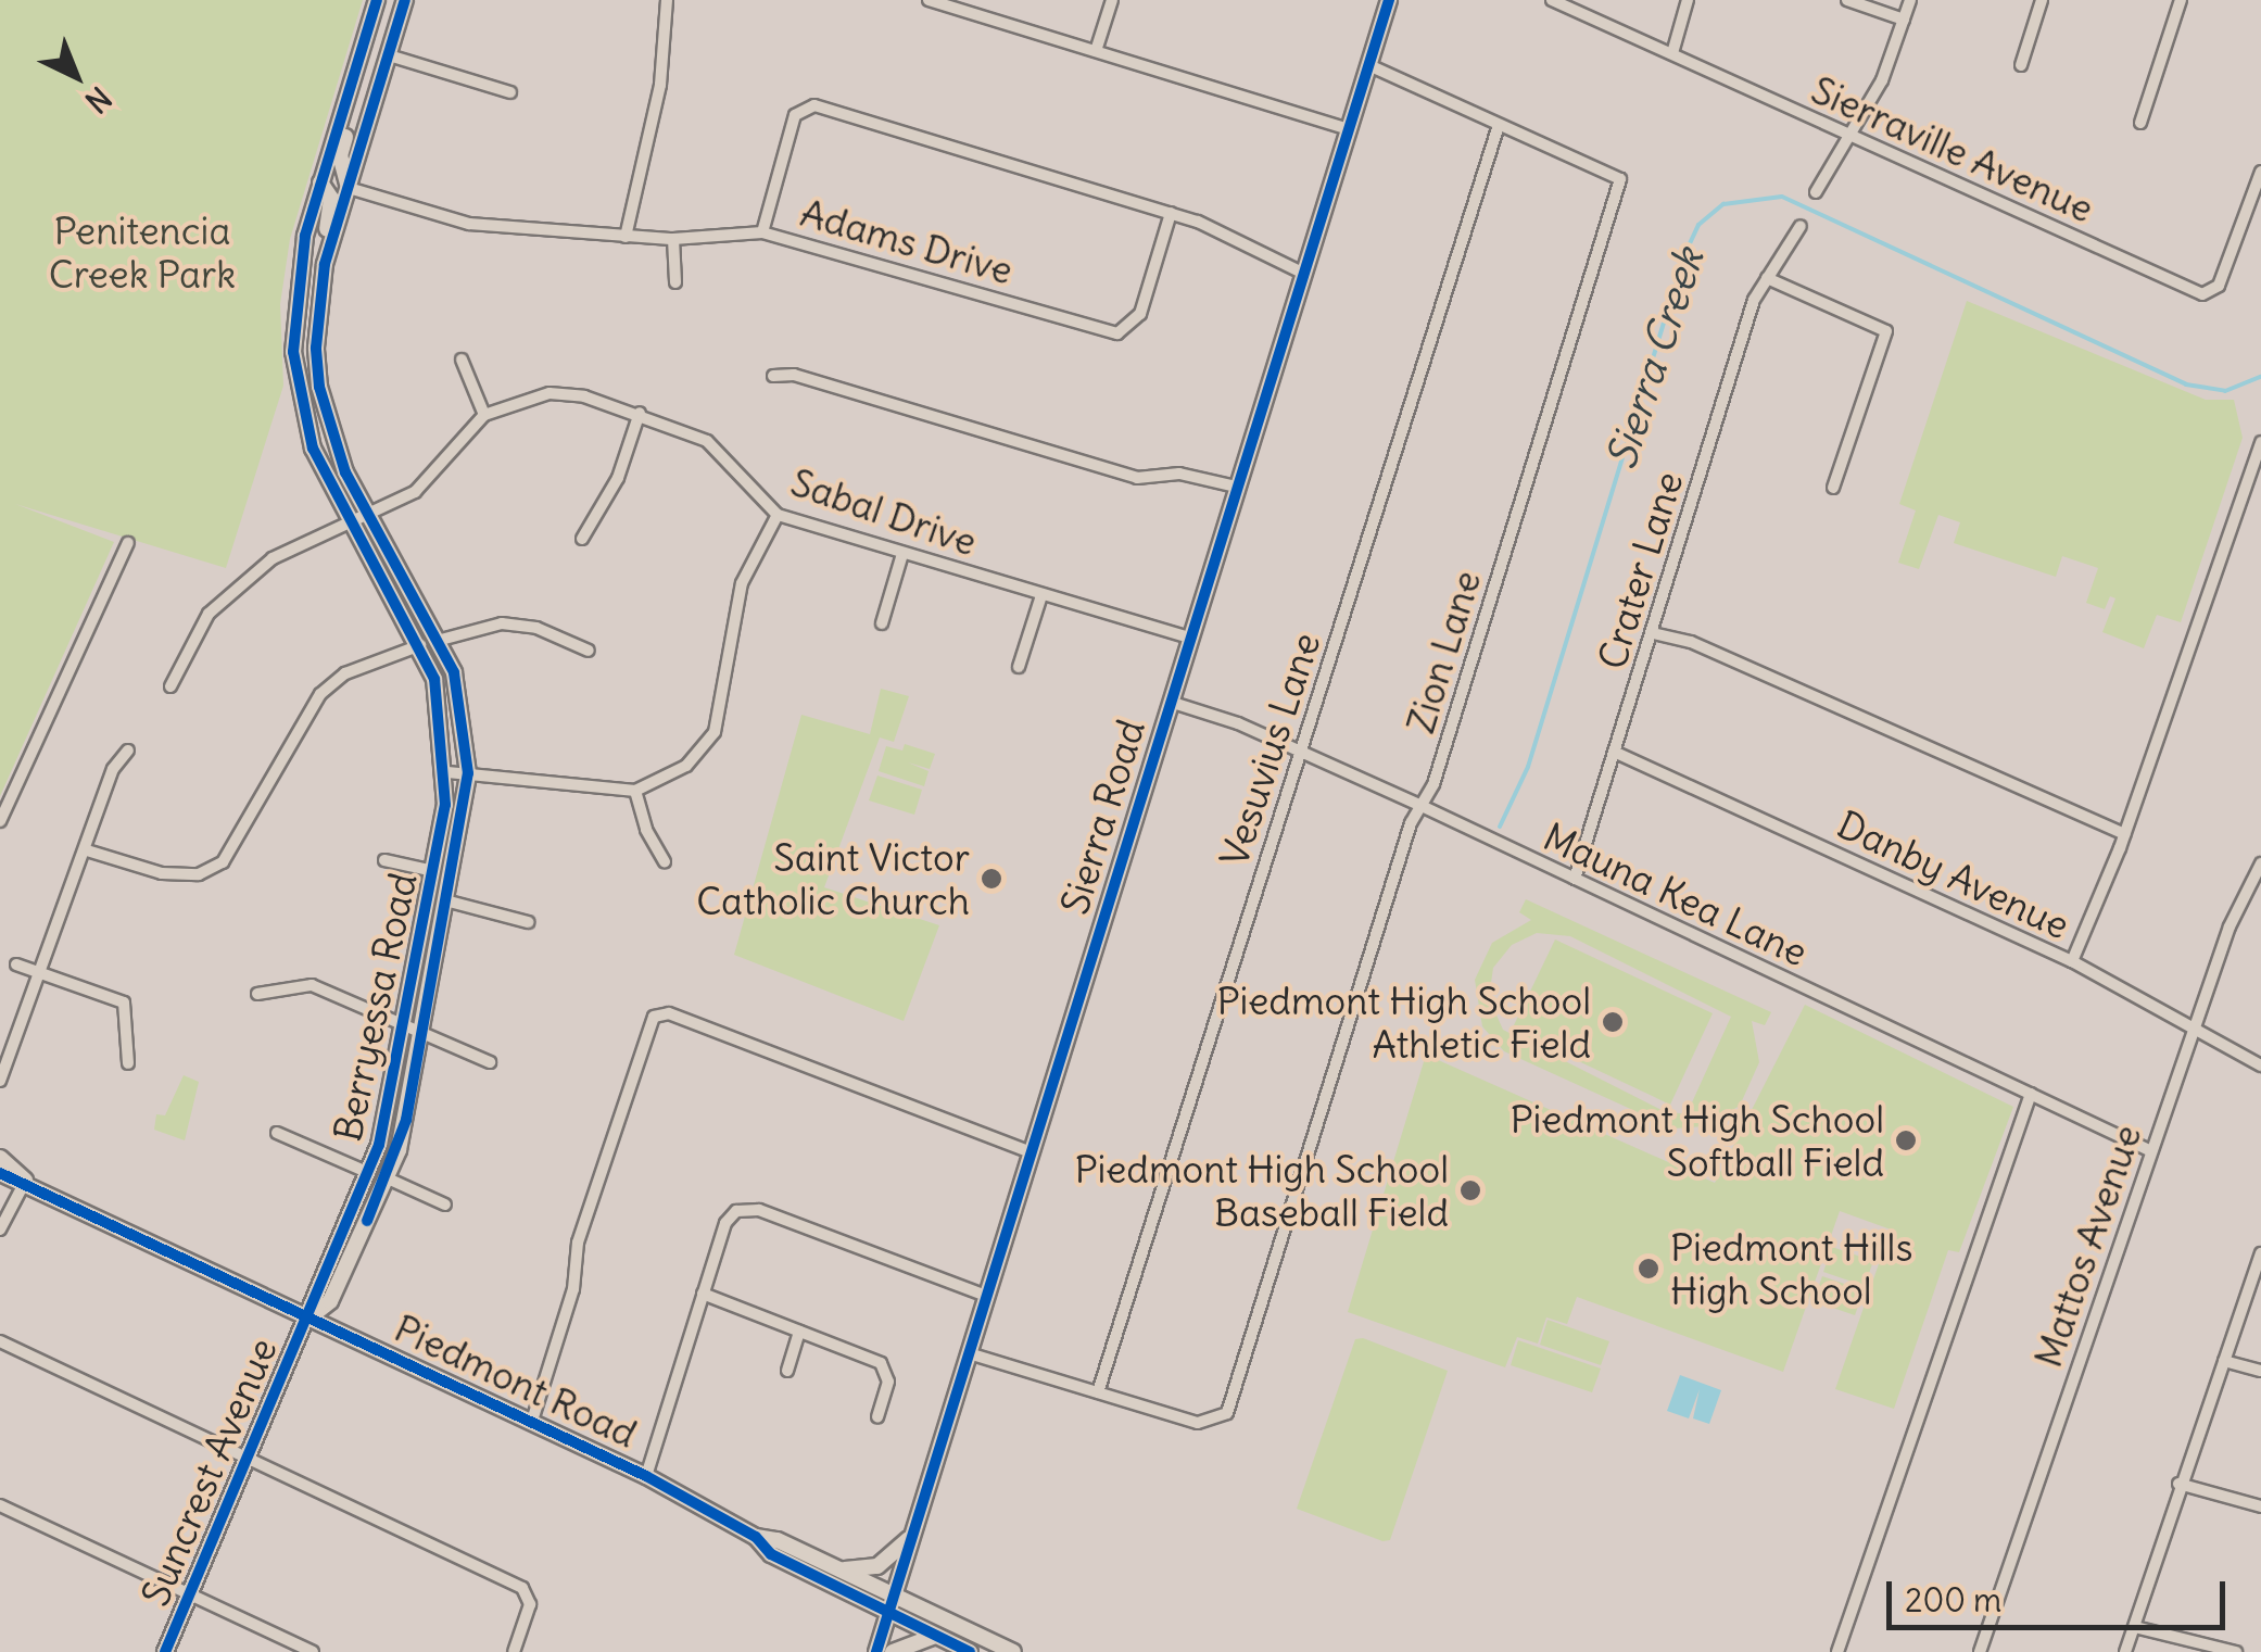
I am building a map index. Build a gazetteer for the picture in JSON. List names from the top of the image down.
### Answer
{
  "streets": {
    "main road": [
      "Sierra Road",
      "Berryessa Road",
      "Piedmont Road",
      "Suncrest Avenue"
    ],
    "street": [
      "Sierraville Avenue",
      "Adams Drive",
      "Sabal Drive",
      "Crater Lane",
      "Zion Lane",
      "Vesuvius Lane",
      "Danby Avenue",
      "Mauna Kea Lane",
      "Mattos Avenue"
    ]
  },
  "crossings": [
    ["Adams Drive", "Berryessa Road"],
    ["Sabal Drive", "Sierra Road"],
    ["Sabal Drive", "Berryessa Road"],
    ["Crater Lane", "Danby Avenue"],
    ["Crater Lane", "Mauna Kea Lane"],
    ["Zion Lane", "Vesuvius Lane"],
    ["Zion Lane", "Sierra Road"],
    ["Zion Lane", "Mauna Kea Lane"],
    ["Vesuvius Lane", "Mauna Kea Lane"],
    ["Sierra Road", "Mauna Kea Lane"],
    ["Sierra Road", "Piedmont Road"],
    ["Danby Avenue", "Mattos Avenue"],
    ["Mauna Kea Lane", "Mattos Avenue"],
    ["Berryessa Road", "Piedmont Road"],
    ["Berryessa Road", "Suncrest Avenue"],
    ["Piedmont Road", "Suncrest Avenue"]
  ],
  "water": ["Sierra Creek"],
  "parks": ["Penitencia Creek Park"],
  "places": [
    "Saint Victor Catholic Church",
    "Piedmont High School Athletic Field",
    "Piedmont High School Softball Field",
    "Piedmont High School Baseball Field",
    "Piedmont Hills High School"
  ],
  "scale_bar": "200 m",
  "north": "bottom right"
}
